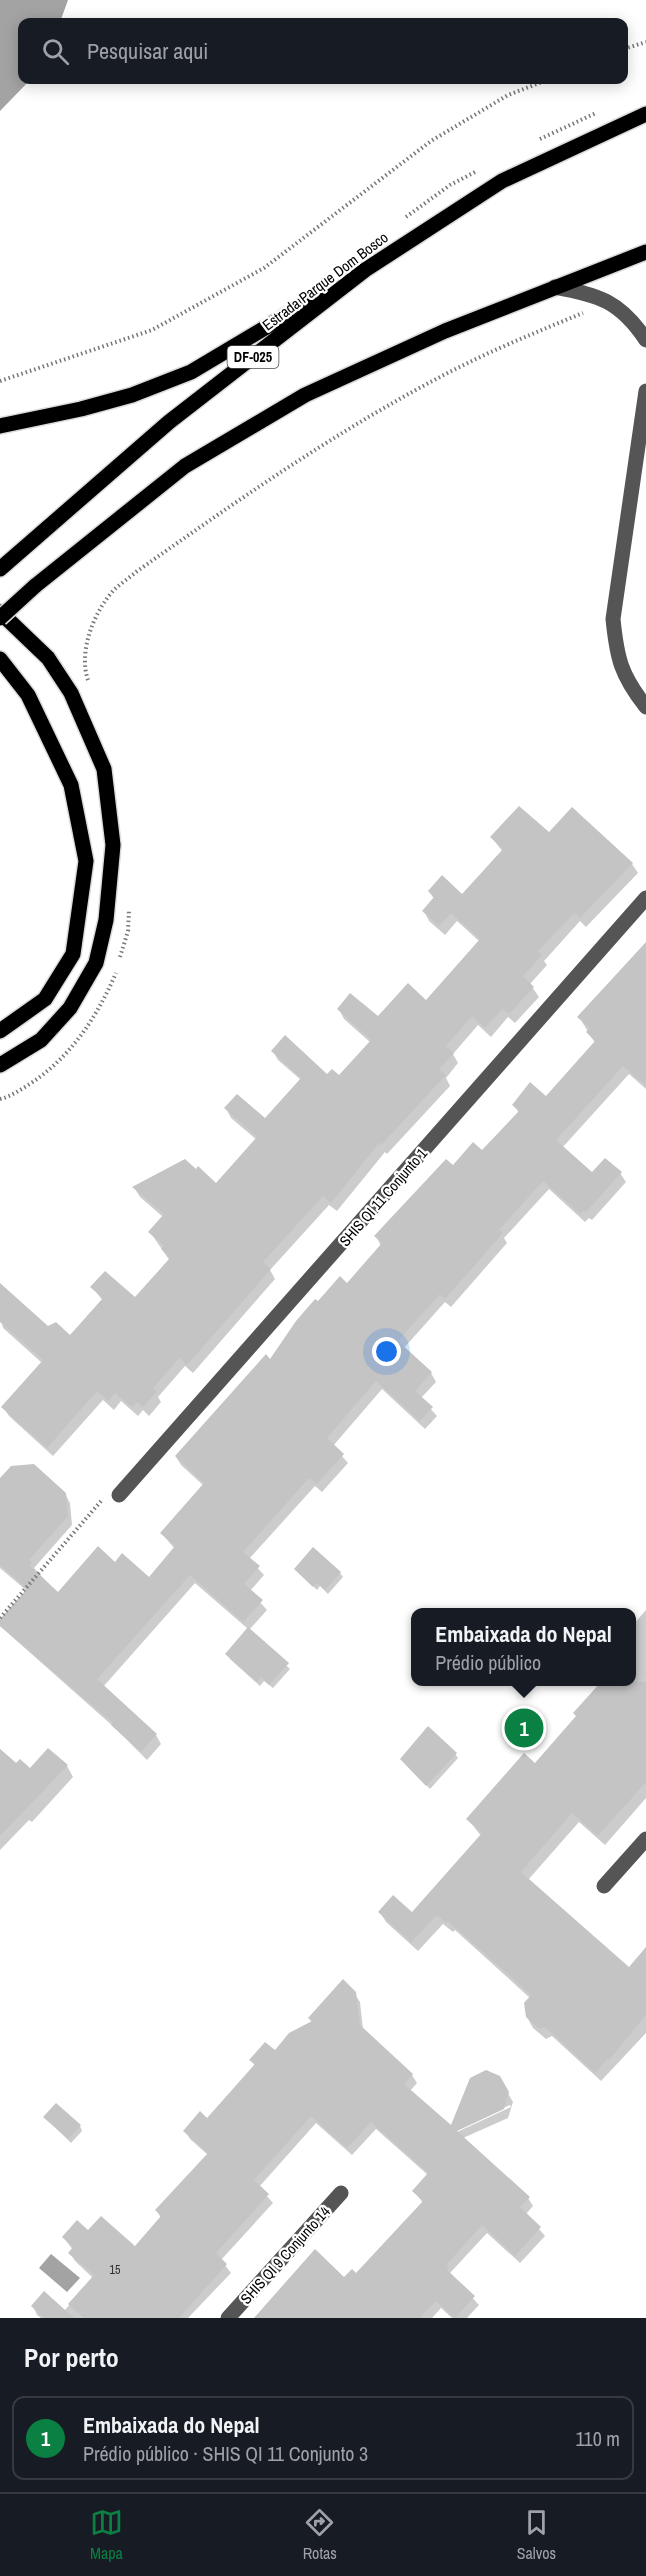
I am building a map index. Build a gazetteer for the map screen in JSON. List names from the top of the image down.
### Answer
{
  "streets": {
    "main road": ["Estrada Parque Dom Bosco", "DF-025"],
    "street": ["SHIS QI 11 Conjunto 1", "SHIS QI 9 Conjunto 14"]
  },
  "house_numbers": ["15"],
  "page": {
    "search": "Pesquisar aqui",
    "popup": ["Embaixada do Nepal", "Prédio público"],
    "pins": "1",
    "heading": "Por perto",
    "list": [
      {
        "mark": "1",
        "name": "Embaixada do Nepal",
        "note": "Prédio público · SHIS QI 11 Conjunto 3",
        "value": "110 m"
      }
    ],
    "nav": ["Mapa", "Rotas", "Salvos"]
  }
}
